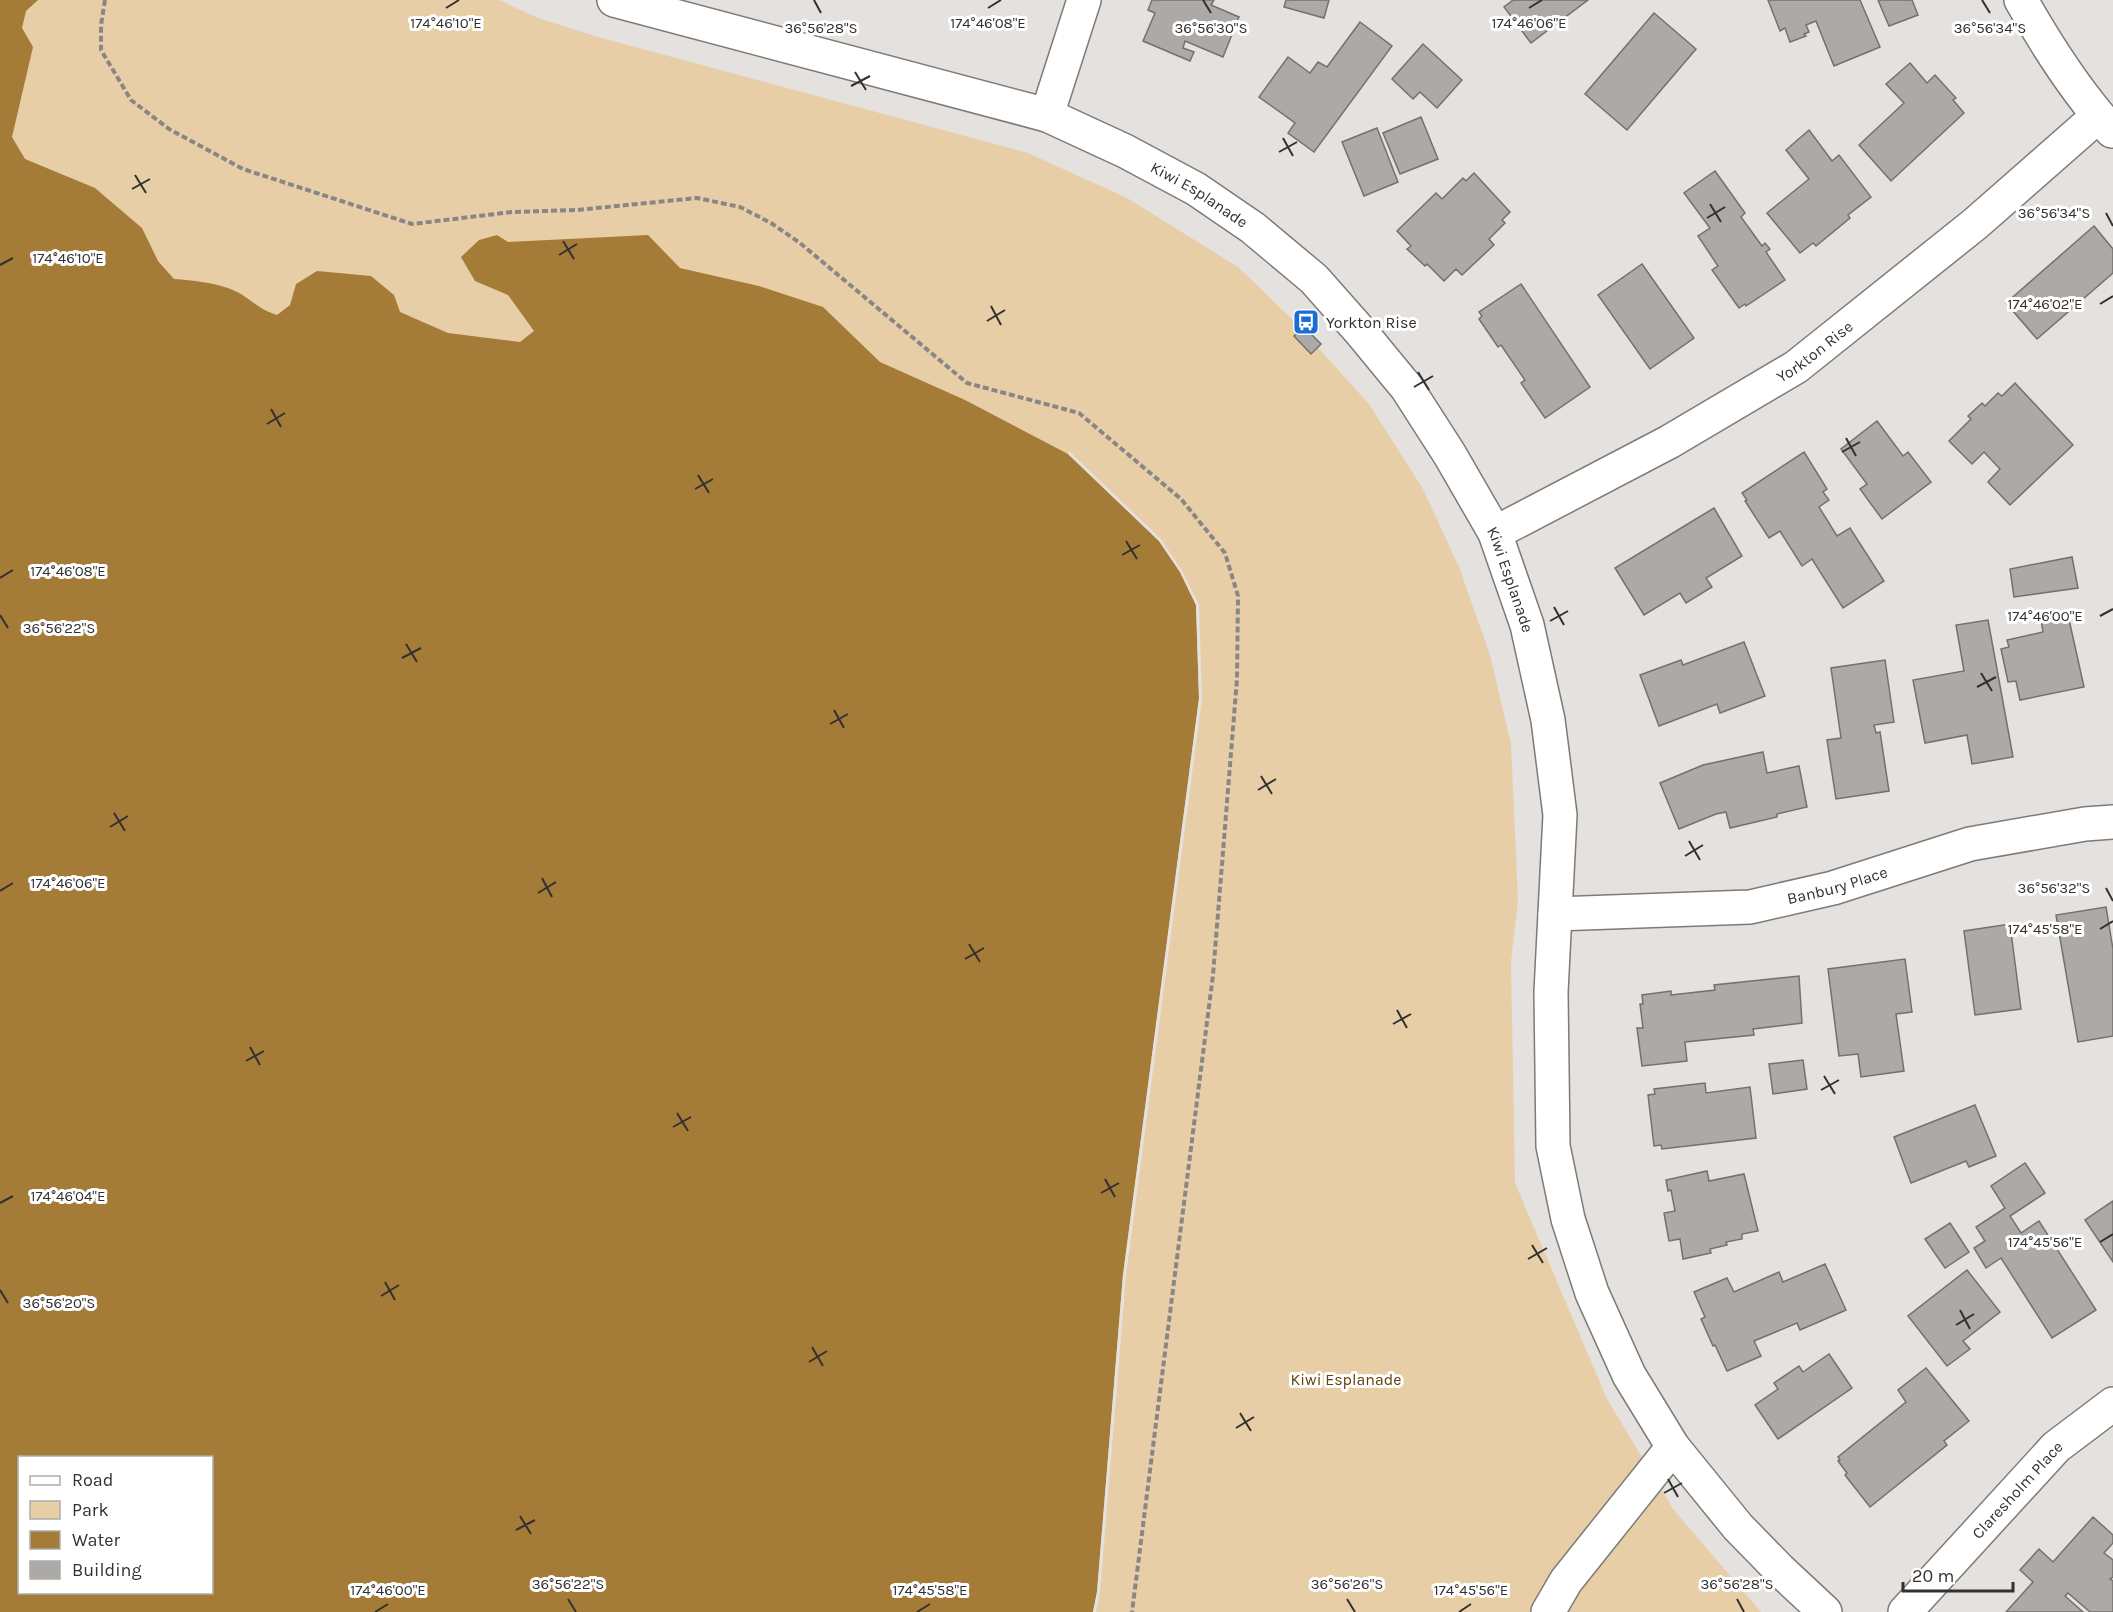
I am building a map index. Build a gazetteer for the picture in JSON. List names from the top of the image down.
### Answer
{
  "streets": {
    "street": [
      "Kiwi Esplanade",
      "Yorkton Rise",
      "Banbury Place",
      "Claresholm Place"
    ]
  },
  "crossings": [
    ["Kiwi Esplanade", "Yorkton Rise"],
    ["Kiwi Esplanade", "Banbury Place"]
  ],
  "parks": ["Kiwi Esplanade"],
  "places": {
    "bus stop": ["Yorkton Rise"]
  },
  "legend": [
    "Road",
    "Park",
    "Water",
    "Building"
  ],
  "scale_bar": "20 m",
  "coordinates": [
    "174°46'10\"E",
    "174°46'08\"E",
    "174°46'06\"E",
    "36°56'30\"S",
    "36°56'34\"S",
    "36°56'28\"S",
    "174°46'02\"E",
    "174°46'00\"E",
    "36°56'22\"S",
    "36°56'32\"S",
    "174°45'58\"E",
    "174°46'04\"E",
    "174°45'56\"E",
    "36°56'20\"S",
    "36°56'26\"S"
  ]
}
